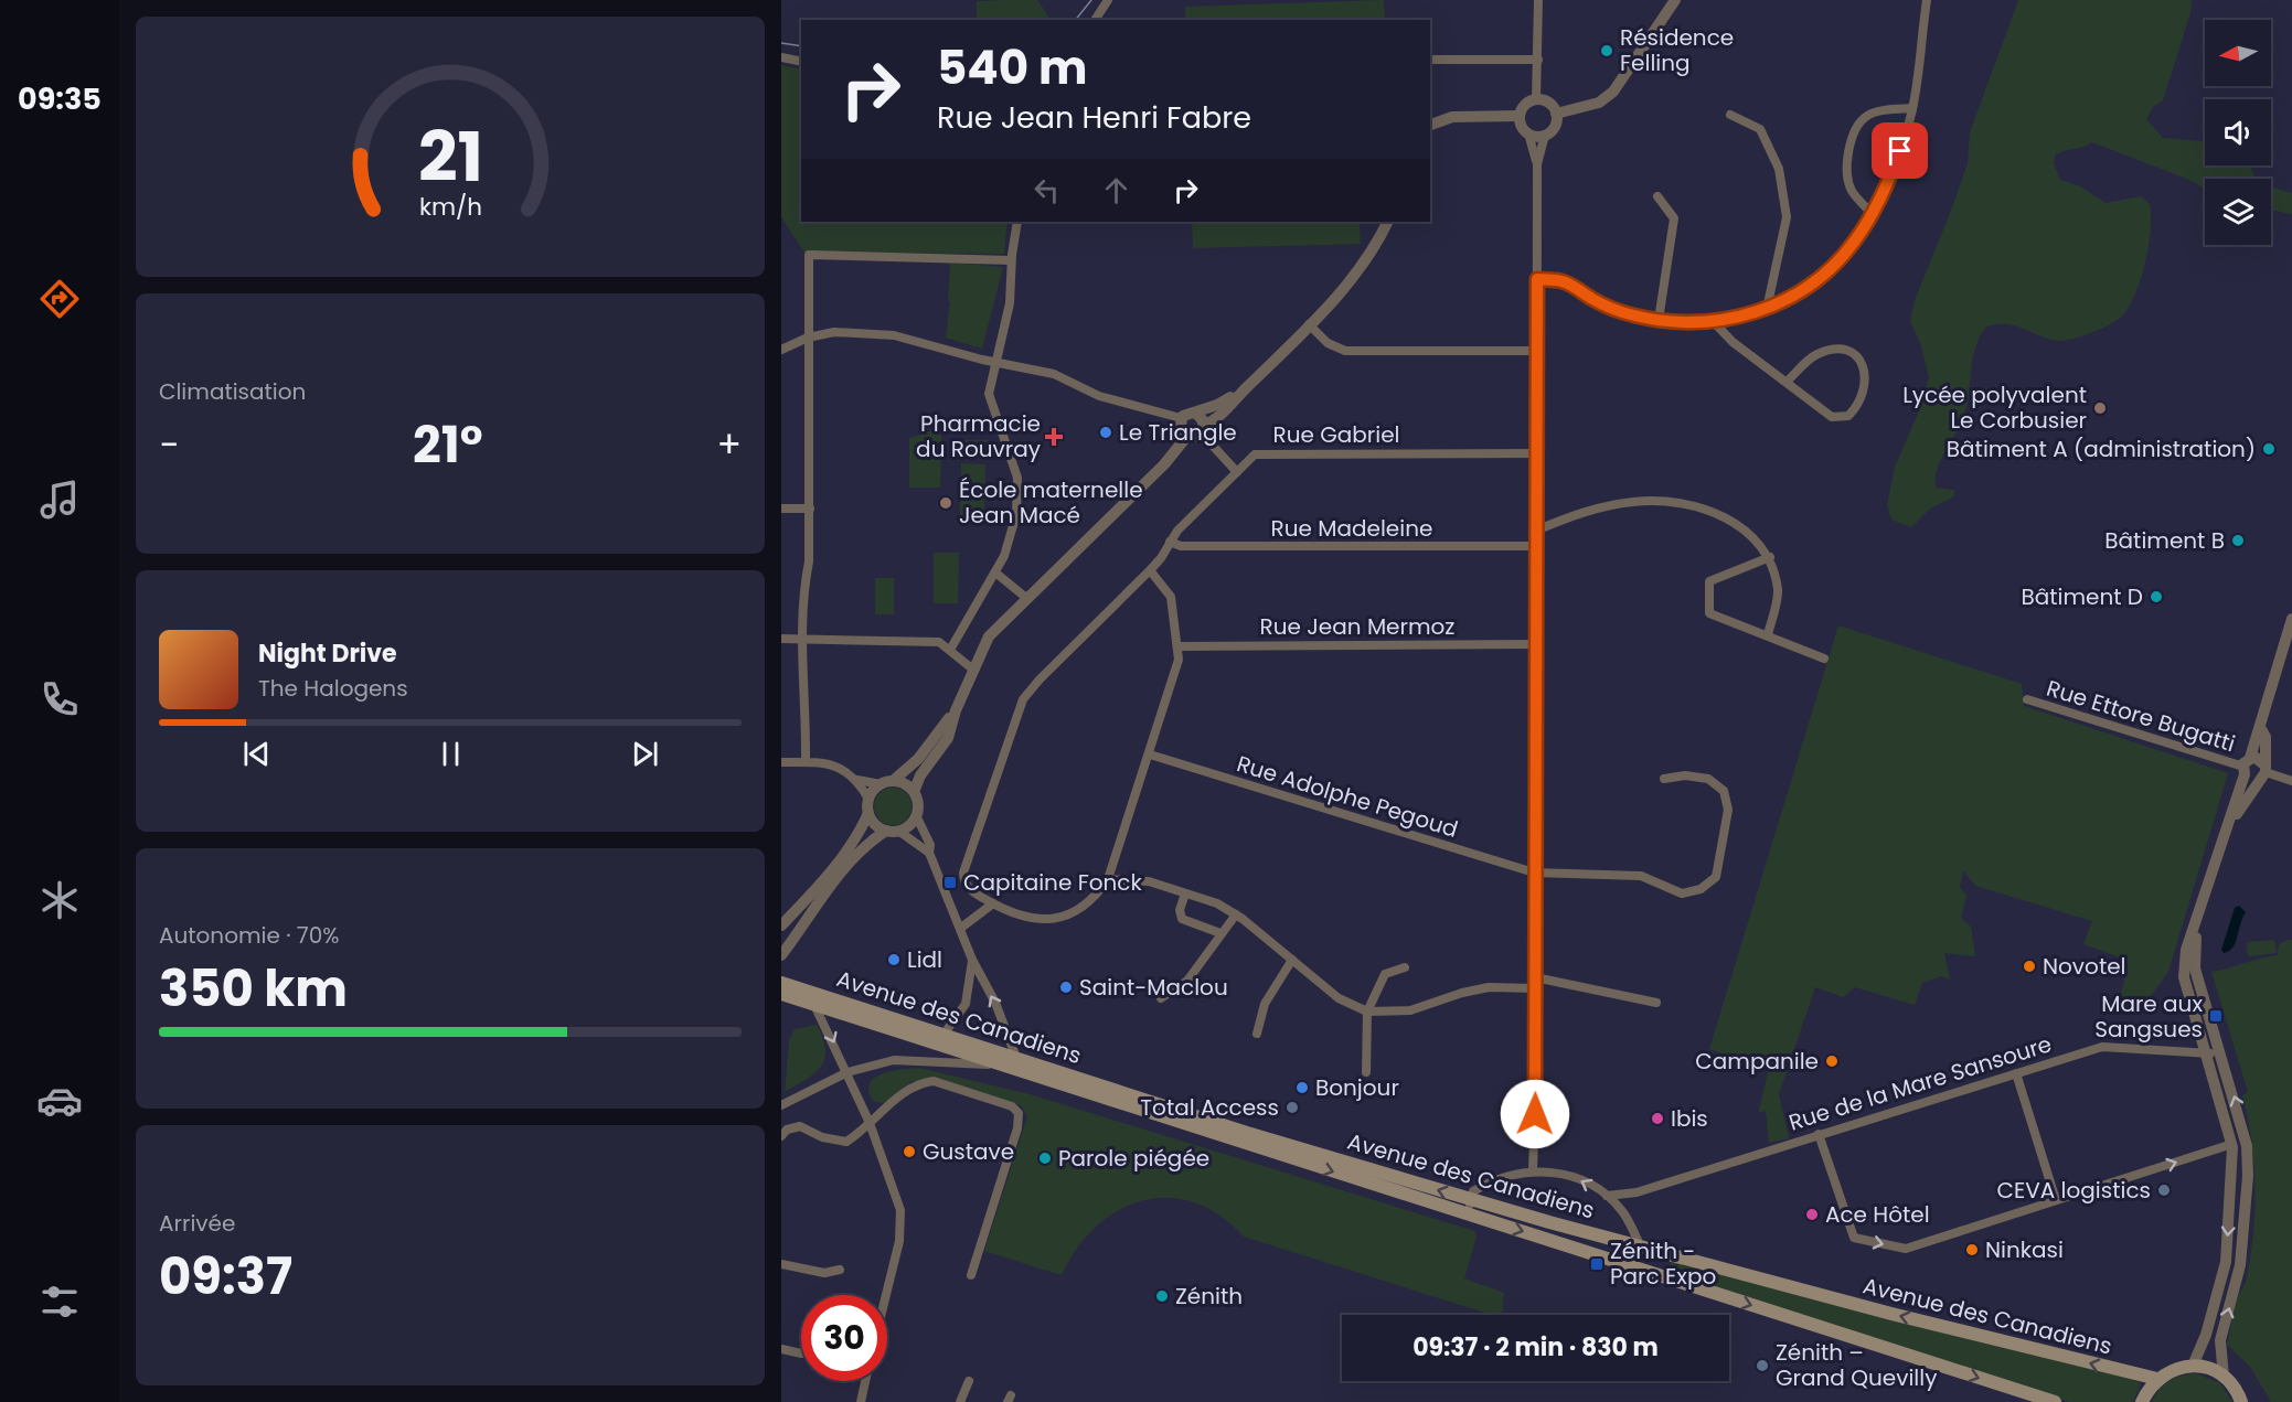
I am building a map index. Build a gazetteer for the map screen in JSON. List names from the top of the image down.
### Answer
{
  "streets": {
    "main road": ["Avenue des Canadiens"],
    "street": [
      "Rue Gabriel",
      "Rue Madeleine",
      "Rue Jean Mermoz",
      "Rue Ettore Bugatti",
      "Rue Adolphe Pegoud",
      "Rue de la Mare Sansoure"
    ]
  },
  "crossings": [
    ["Rue Gabriel", "Rue Madeleine"]
  ],
  "places": {
    "other": [
      "Résidence Felling",
      "Lycée polyvalent Le Corbusier",
      "Le Triangle",
      "Bâtiment A (administration)",
      "École maternelle Jean Macé",
      "Bâtiment B",
      "Bâtiment D",
      "Lidl",
      "Novotel",
      "Saint-Maclou",
      "Campanile",
      "Bonjour",
      "Total Access",
      "Ibis",
      "Gustave",
      "Parole piégée",
      "CEVA logistics",
      "Ace Hôtel",
      "Ninkasi",
      "Zénith",
      "Zénith – Grand Quevilly"
    ],
    "health": ["Pharmacie du Rouvray"],
    "transit": ["Capitaine Fonck", "Mare aux Sangsues", "Zénith - Parc Expo"]
  },
  "north": "left",
  "page": {
    "tabs": "09:35",
    "turn": ["540 m", "Rue Jean Henri Fabre"],
    "tile": [
      "Climatisation",
      ["Autonomie · 70%", "350 km"],
      ["Arrivée", "09:37"]
    ],
    "heat": ["−", "21°", "+"],
    "song": ["Night Drive", "The Halogens"],
    "limit": "30",
    "trip": "09:37 · 2 min · 830 m",
    "gauge": ["21", "km/h"]
  }
}
